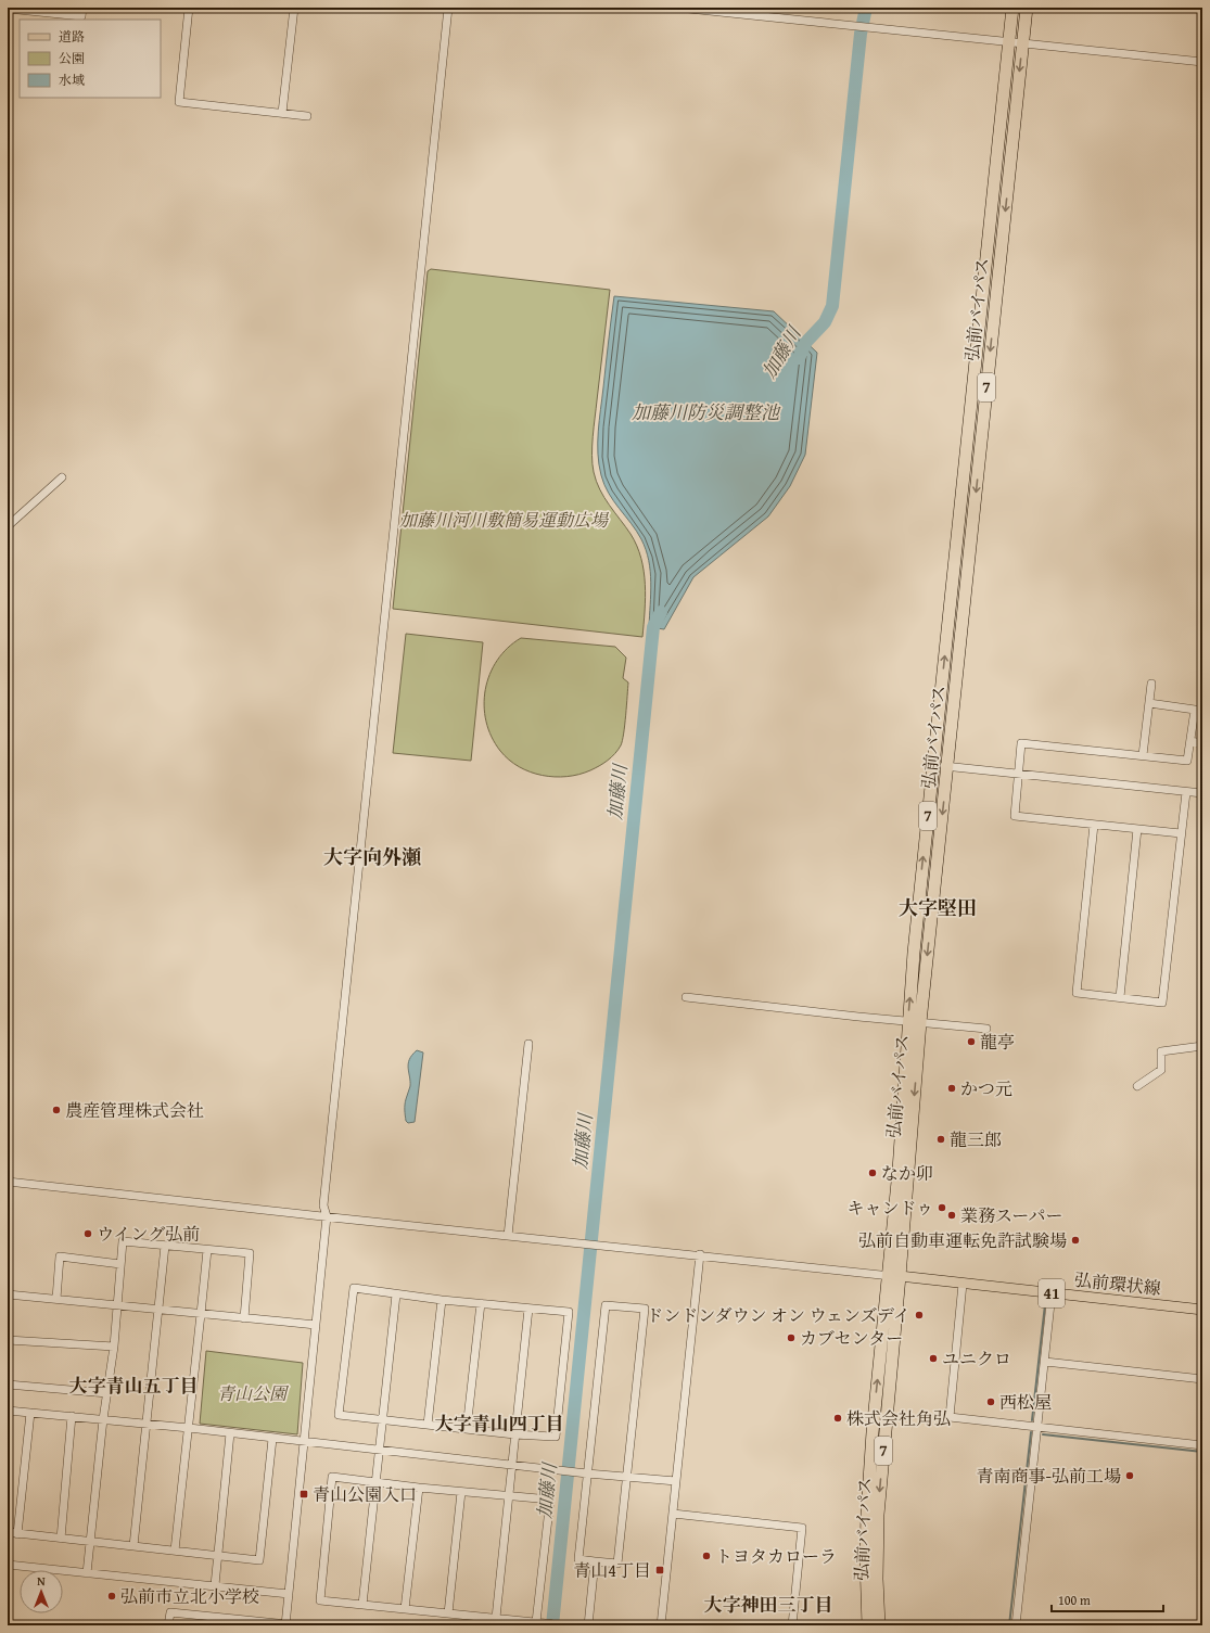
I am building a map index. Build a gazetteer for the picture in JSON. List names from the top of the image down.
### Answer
{
  "streets": {
    "highway": ["弘前バイパス", "7"],
    "main road": ["弘前環状線", "41"]
  },
  "crossings": [
    ["弘前バイパス", "弘前環状線"]
  ],
  "districts": [
    "大字向外瀬",
    "大字堅田",
    "大字青山五丁目",
    "大字青山四丁目",
    "大字神田三丁目"
  ],
  "water": ["加藤川", "加藤川防災調整池"],
  "parks": ["加藤川河川敷簡易運動広場", "青山公園"],
  "places": {
    "other": [
      "龍亭",
      "かつ元",
      "農産管理株式会社",
      "龍三郎",
      "なか卯",
      "キャンドゥ",
      "業務スーパー",
      "ウイング弘前",
      "弘前自動車運転免許試験場",
      "ドンドンダウン オン ウェンズデイ",
      "カブセンター",
      "ユニクロ",
      "西松屋",
      "株式会社角弘",
      "青南商事-弘前工場",
      "トヨタカローラ",
      "弘前市立北小学校"
    ],
    "transit": ["青山公園入口", "青山4丁目"]
  },
  "legend": ["道路", "公園", "水域"],
  "scale_bar": "100 m",
  "north": "top"
}
